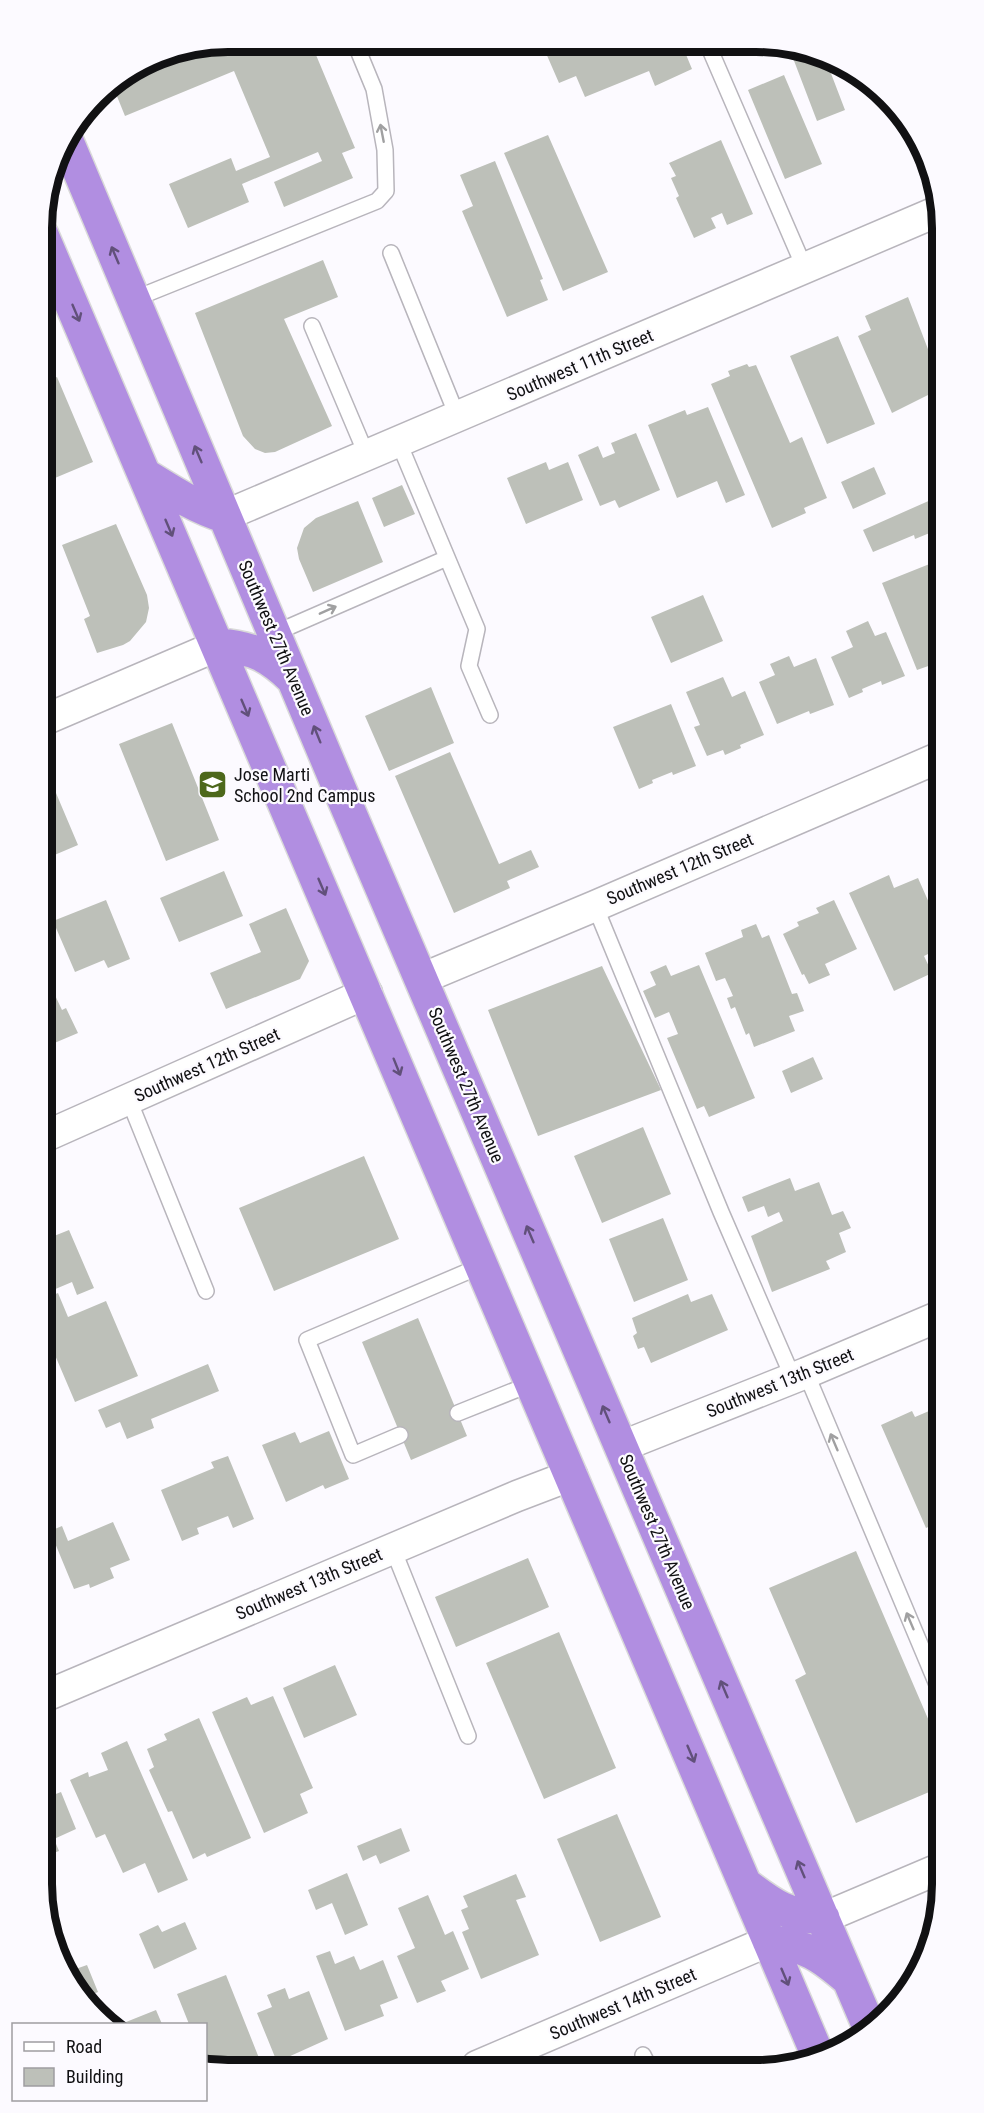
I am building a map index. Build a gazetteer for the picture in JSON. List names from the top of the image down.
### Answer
{
  "streets": {
    "highway": ["Southwest 27th Avenue"],
    "street": [
      "Southwest 11th Street",
      "Southwest 12th Street",
      "Southwest 13th Street",
      "Southwest 14th Street"
    ]
  },
  "crossings": [
    ["Southwest 11th Street", "Southwest 27th Avenue"],
    ["Southwest 27th Avenue", "Southwest 12th Street"],
    ["Southwest 27th Avenue", "Southwest 13th Street"]
  ],
  "places": {
    "school or university": ["Jose Marti School 2nd Campus"]
  },
  "legend": ["Road", "Building"]
}
